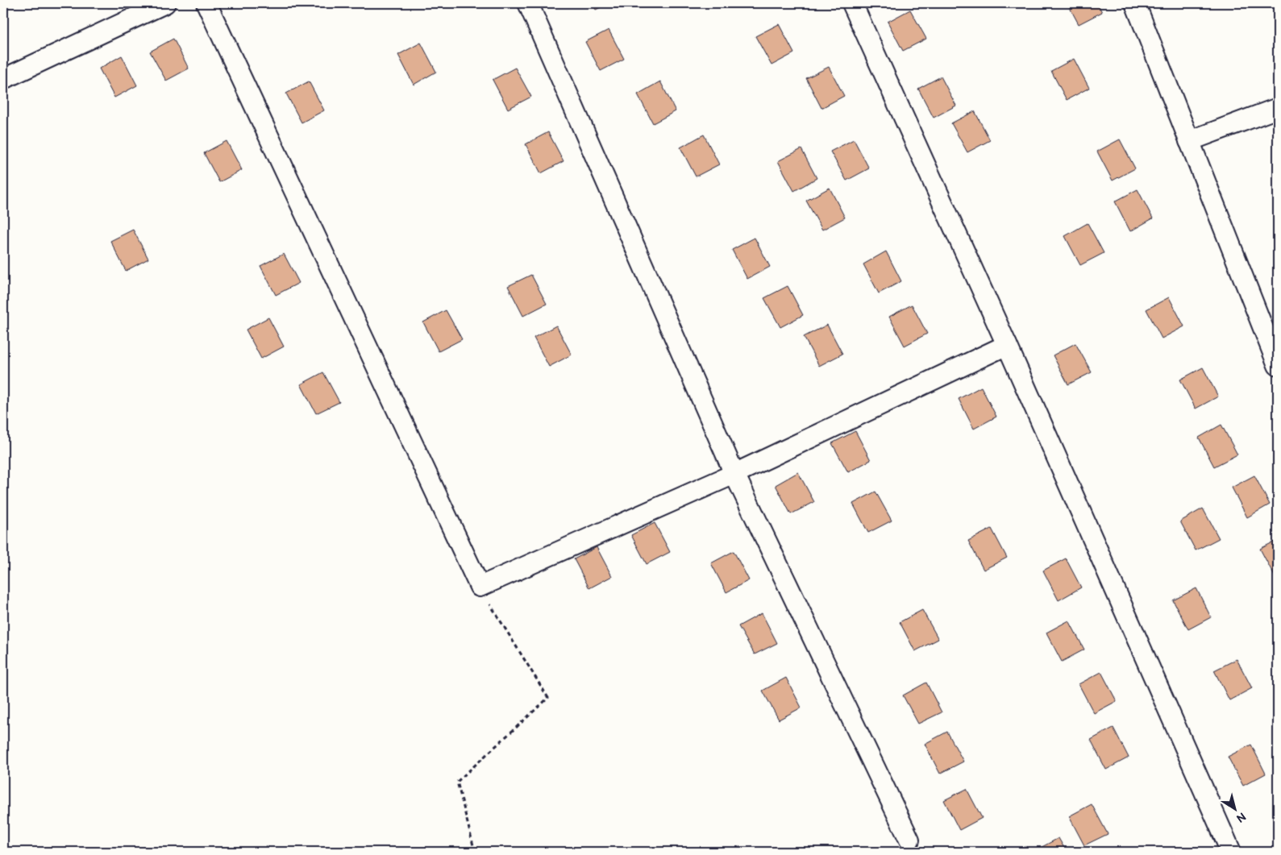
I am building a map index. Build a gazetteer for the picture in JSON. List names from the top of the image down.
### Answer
{
  "north": "bottom right"
}
